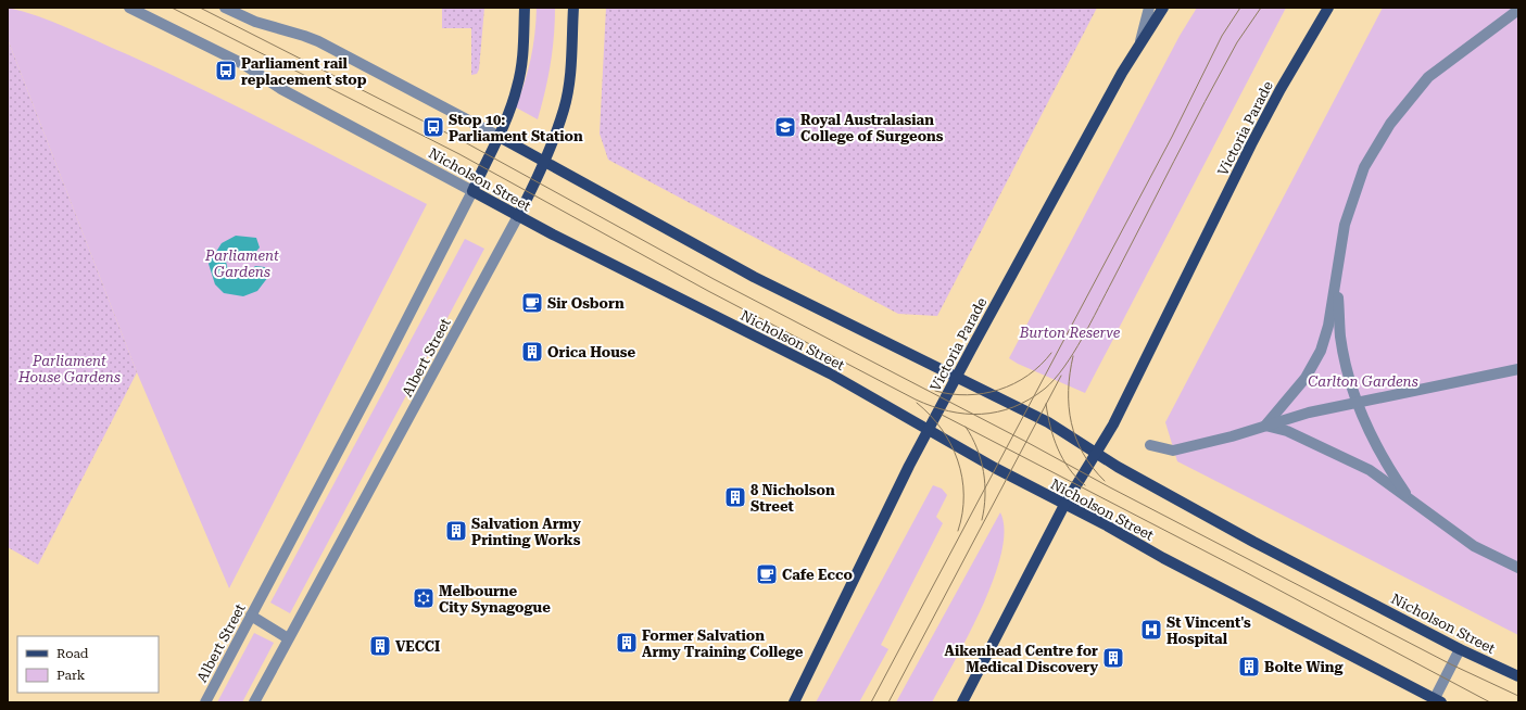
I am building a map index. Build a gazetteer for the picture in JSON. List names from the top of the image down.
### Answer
{
  "streets": {
    "main road": ["Victoria Parade", "Nicholson Street", "Albert Street"]
  },
  "crossings": [
    ["Victoria Parade", "Nicholson Street"],
    ["Nicholson Street", "Albert Street"]
  ],
  "parks": [
    "Parliament Gardens",
    "Burton Reserve",
    "Parliament House Gardens",
    "Carlton Gardens"
  ],
  "places": {
    "bus stop": ["Parliament rail replacement stop", "Stop 10: Parliament Station"],
    "school or university": ["Royal Australasian College of Surgeons"],
    "cafe": ["Sir Osborn", "Cafe Ecco"],
    "building": [
      "Orica House",
      "8 Nicholson Street",
      "Salvation Army Printing Works",
      "Former Salvation Army Training College",
      "VECCI",
      "Aikenhead Centre for Medical Discovery",
      "Bolte Wing"
    ],
    "synagogue": ["Melbourne City Synagogue"],
    "hospital": ["St Vincent's Hospital"]
  },
  "legend": ["Road", "Park"]
}
